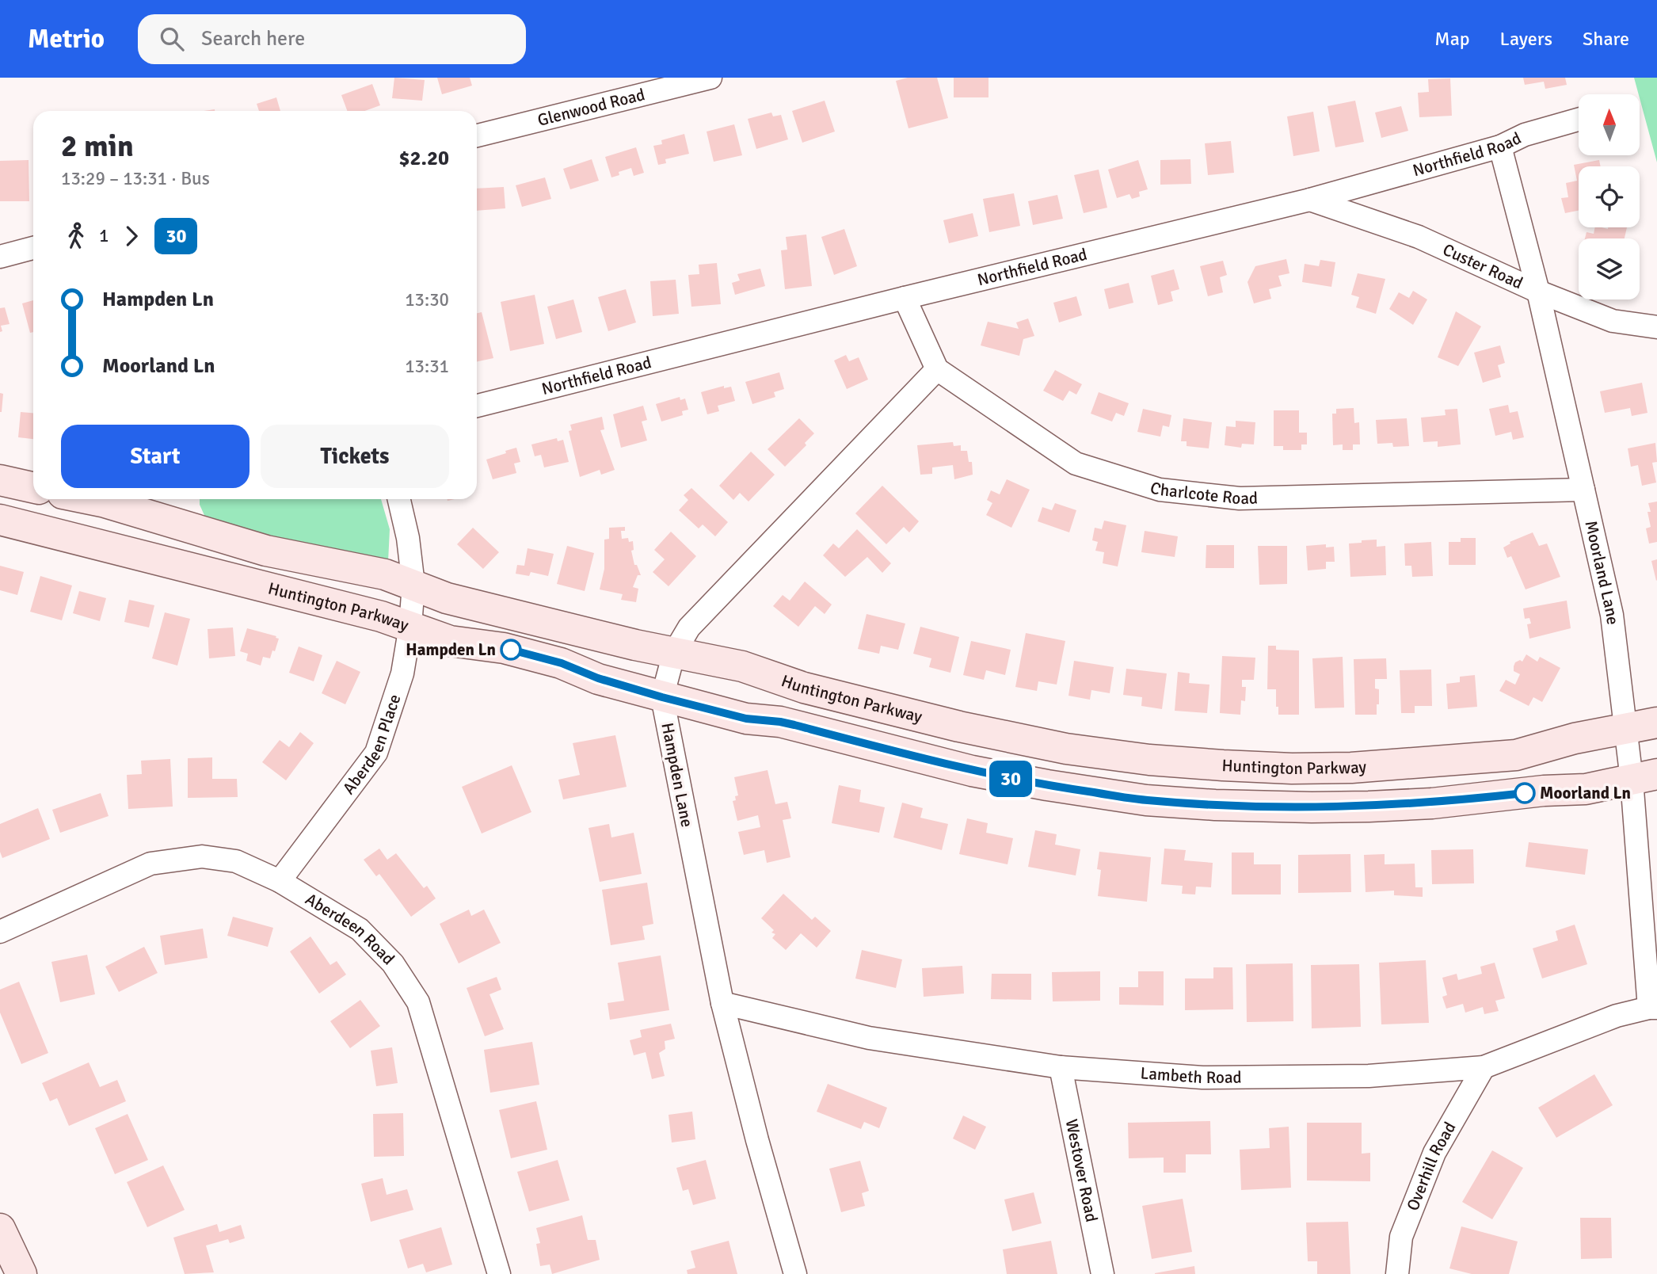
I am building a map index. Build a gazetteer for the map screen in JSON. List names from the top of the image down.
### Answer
{
  "streets": {
    "street": [
      "Glenwood Road",
      "Northfield Road",
      "Custer Road",
      "Charlcote Road",
      "Moorland Lane",
      "Huntington Parkway",
      "Aberdeen Place",
      "Hampden Lane",
      "Aberdeen Road",
      "Lambeth Road",
      "Overhill Road",
      "Westover Road"
    ]
  },
  "crossings": [
    ["Northfield Road", "Custer Road"],
    ["Northfield Road", "Moorland Lane"],
    ["Custer Road", "Moorland Lane"],
    ["Charlcote Road", "Moorland Lane"],
    ["Charlcote Road", "Hampden Lane"],
    ["Moorland Lane", "Huntington Parkway"],
    ["Moorland Lane", "Lambeth Road"],
    ["Huntington Parkway", "Aberdeen Place"],
    ["Huntington Parkway", "Hampden Lane"],
    ["Aberdeen Place", "Aberdeen Road"],
    ["Hampden Lane", "Lambeth Road"],
    ["Lambeth Road", "Overhill Road"],
    ["Lambeth Road", "Westover Road"]
  ],
  "places": ["Hampden Ln", "Moorland Ln"],
  "lines": ["bus line 30"],
  "north": "top",
  "page": {
    "header": "Metrio",
    "search": "Search here",
    "nav": ["Map", "Layers", "Share"],
    "on_map": "30",
    "heading": ["2 min", "13:29 – 13:31 · Bus", "$2.20"],
    "legs": ["1", "30"],
    "list": [
      {
        "name": "Hampden Ln",
        "value": "13:30"
      },
      {
        "name": "Moorland Ln",
        "value": "13:31"
      }
    ],
    "buttons": ["Start", "Tickets"]
  }
}
